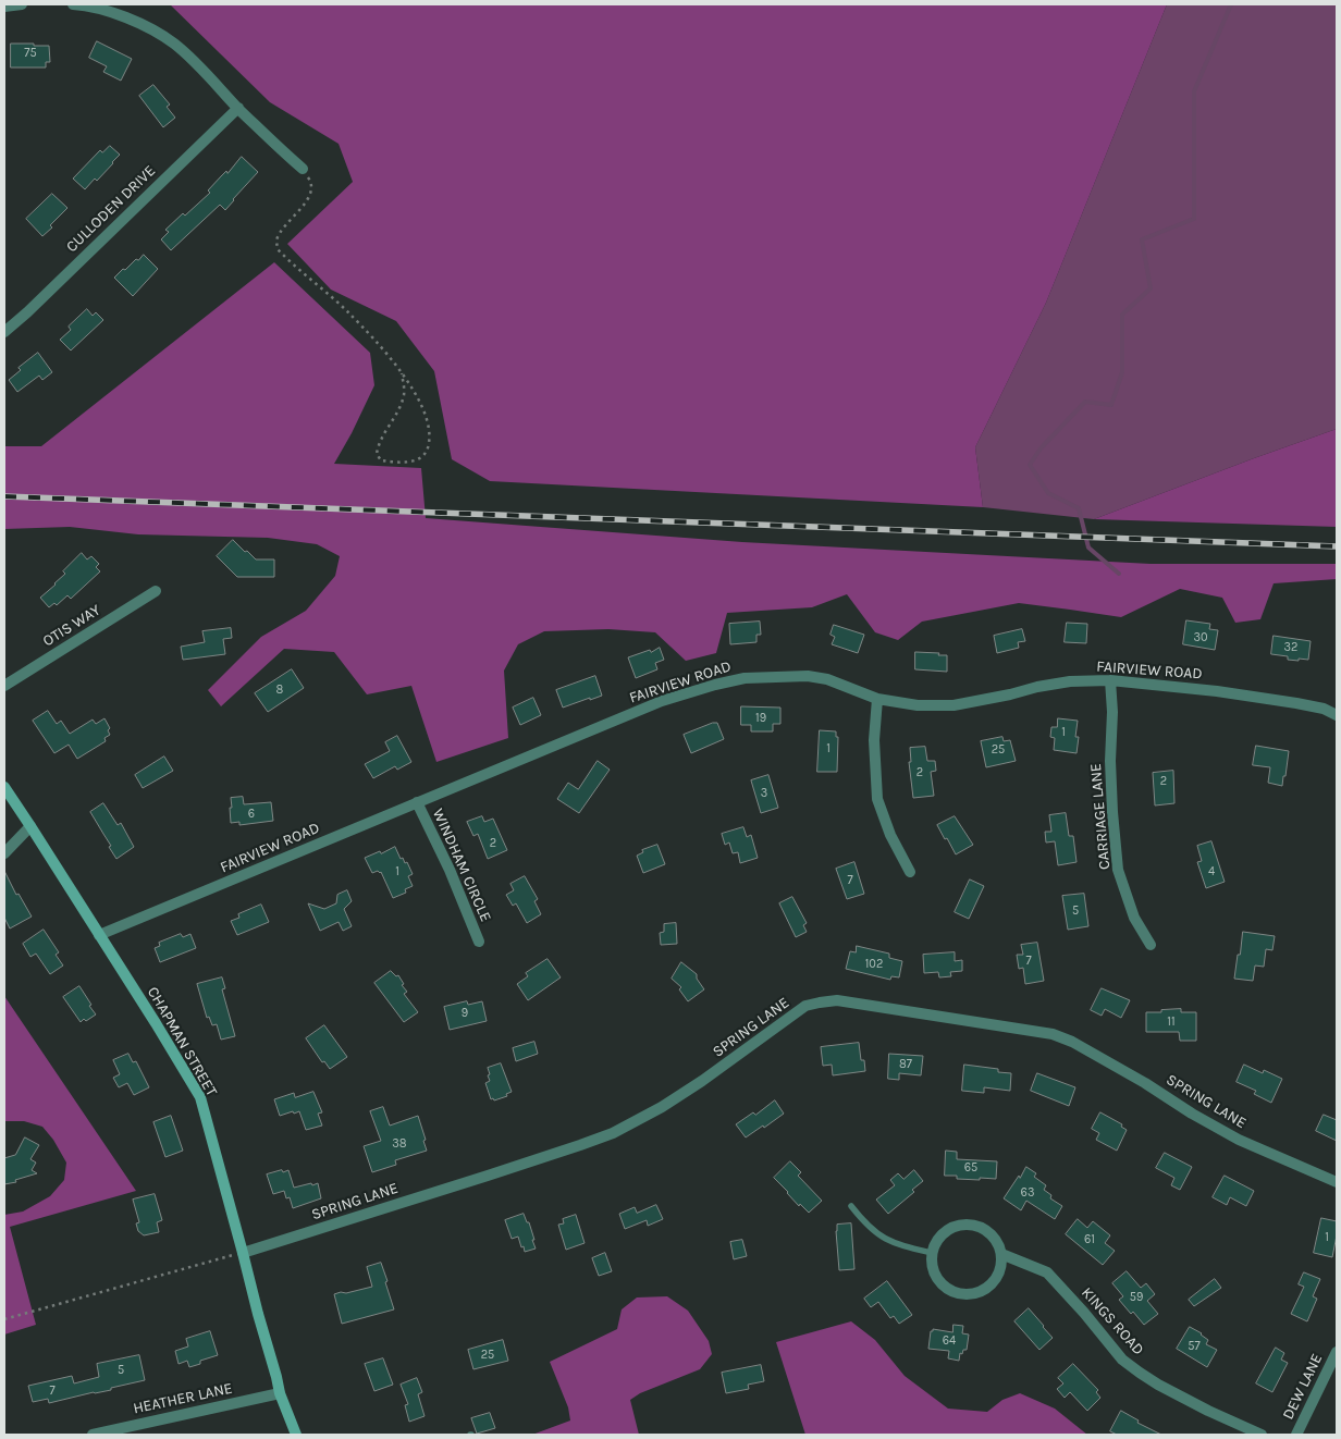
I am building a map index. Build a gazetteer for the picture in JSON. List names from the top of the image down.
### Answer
{
  "streets": {
    "street": [
      "CULLODEN DRIVE",
      "OTIS WAY",
      "FAIRVIEW ROAD",
      "CARRIAGE LANE",
      "WINDHAM CIRCLE",
      "SPRING LANE",
      "CHAPMAN STREET",
      "KINGS ROAD",
      "DEW LANE",
      "HEATHER LANE"
    ]
  },
  "crossings": [
    ["FAIRVIEW ROAD", "CARRIAGE LANE"],
    ["FAIRVIEW ROAD", "WINDHAM CIRCLE"],
    ["FAIRVIEW ROAD", "CHAPMAN STREET"],
    ["SPRING LANE", "CHAPMAN STREET"],
    ["CHAPMAN STREET", "HEATHER LANE"]
  ],
  "house_numbers": [
    "75",
    "30",
    "32",
    "8",
    "19",
    "1",
    "1",
    "25",
    "2",
    "2",
    "3",
    "6",
    "2",
    "1",
    "4",
    "7",
    "5",
    "7",
    "102",
    "9",
    "11",
    "87",
    "38",
    "65",
    "63",
    "1",
    "61",
    "59",
    "64",
    "57",
    "25",
    "5",
    "7"
  ]
}
